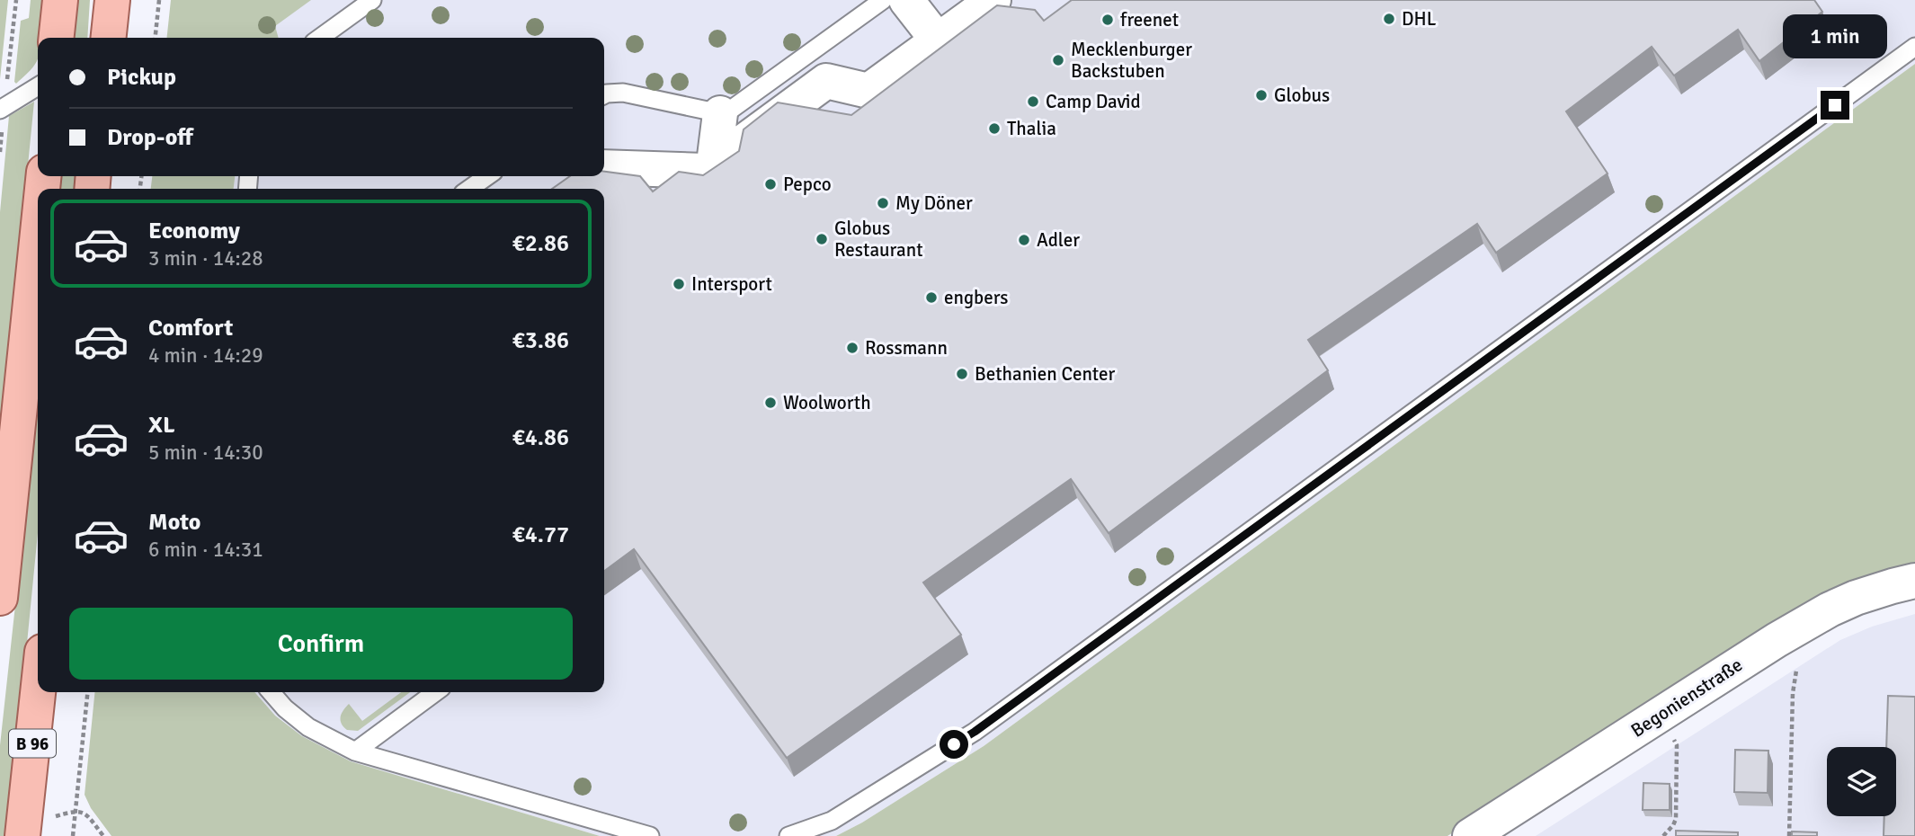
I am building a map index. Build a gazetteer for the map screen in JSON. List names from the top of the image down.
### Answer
{
  "streets": {
    "main road": ["B 96"],
    "street": ["Begonienstraße"]
  },
  "places": [
    "DHL",
    "freenet",
    "Mecklenburger Backstuben",
    "Globus",
    "Camp David",
    "Thalia",
    "Pepco",
    "My Döner",
    "Globus Restaurant",
    "Adler",
    "Intersport",
    "engbers",
    "Rossmann",
    "Bethanien Center",
    "Woolworth"
  ],
  "page": {
    "bubble": "1 min",
    "banner": ["Pickup", "Drop-off"],
    "list": [
      {
        "name": "Economy",
        "note": "3 min · 14:28",
        "value": "€2.86"
      },
      {
        "name": "Comfort",
        "note": "4 min · 14:29",
        "value": "€3.86"
      },
      {
        "name": "XL",
        "note": "5 min · 14:30",
        "value": "€4.86"
      },
      {
        "name": "Moto",
        "note": "6 min · 14:31",
        "value": "€4.77"
      }
    ],
    "buttons": "Confirm"
  }
}
